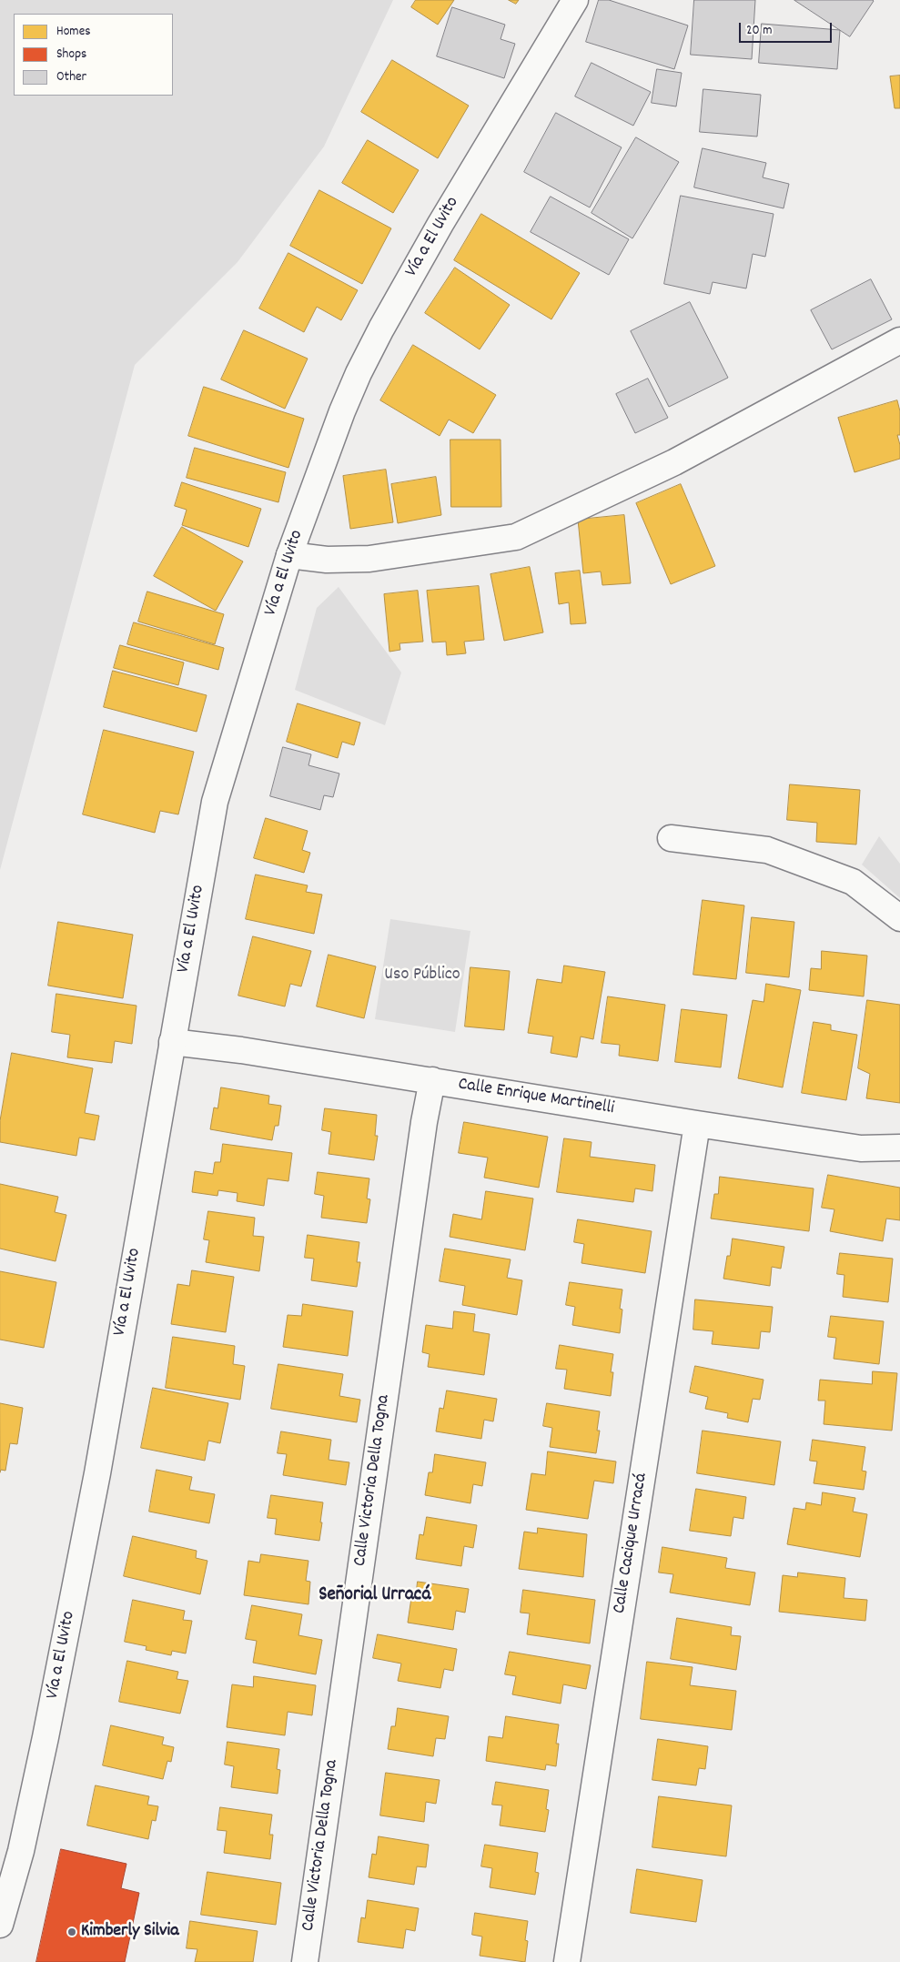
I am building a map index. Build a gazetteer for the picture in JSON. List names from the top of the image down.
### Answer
{
  "streets": {
    "street": [
      "Vía a El Uvito",
      "Calle Enrique Martinelli",
      "Calle Victoria Della Togna",
      "Calle Cacique Urracá"
    ]
  },
  "crossings": [
    ["Vía a El Uvito", "Calle Enrique Martinelli"],
    ["Calle Enrique Martinelli", "Calle Victoria Della Togna"],
    ["Calle Enrique Martinelli", "Calle Cacique Urracá"]
  ],
  "districts": ["Señorial Urracá"],
  "parks": ["Uso Público"],
  "places": ["Kimberly Silvia"],
  "legend": ["Homes", "Shops", "Other"],
  "scale_bar": "20 m"
}
